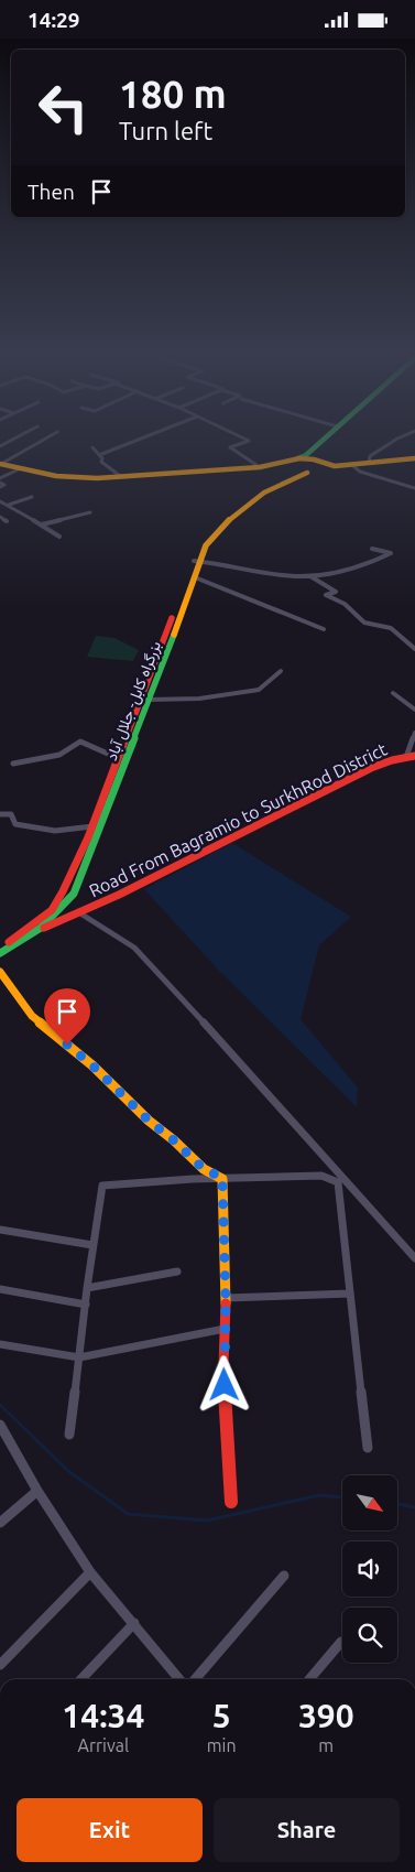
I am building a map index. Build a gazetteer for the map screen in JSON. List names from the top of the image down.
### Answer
{
  "streets": {
    "main road": ["بزرگراه کابل- جلال آباد", "Road From Bagramio to SurkhRod District"]
  },
  "crossings": [
    ["بزرگراه کابل- جلال آباد", "Road From Bagramio to SurkhRod District"]
  ],
  "north": "bottom right",
  "page": {
    "status": "14:29",
    "turn": ["180 m", "Turn left"],
    "then": "Then",
    "eta": [
      "14:34",
      "Arrival",
      "5",
      "min",
      "390",
      "m"
    ],
    "buttons": ["Exit", "Share"]
  }
}
